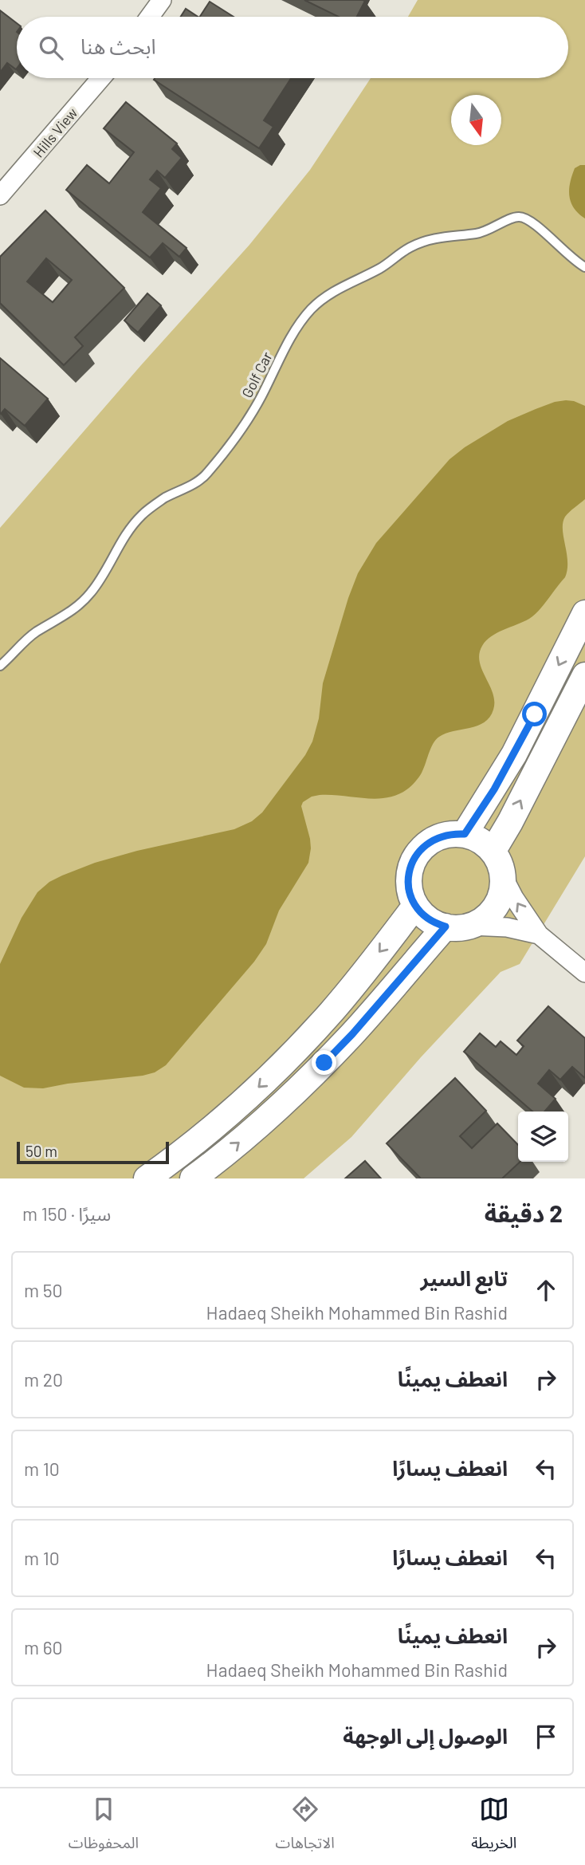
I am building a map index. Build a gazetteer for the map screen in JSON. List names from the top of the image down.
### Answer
{
  "streets": {
    "street": ["Hills View"],
    "lane": ["Golf Car"]
  },
  "scale_bar": "50 m",
  "north": "bottom",
  "page": {
    "search": "ابحث هنا",
    "scale": "50 m",
    "heading": ["2 دقيقة", "سيرًا · 150 m"],
    "list": [
      ["تابع السير", "Hadaeq Sheikh Mohammed Bin Rashid", "50 m"],
      ["انعطف يمينًا", "20 m"],
      ["انعطف يسارًا", "10 m"],
      ["انعطف يسارًا", "10 m"],
      ["انعطف يمينًا", "Hadaeq Sheikh Mohammed Bin Rashid", "60 m"],
      "الوصول إلى الوجهة"
    ],
    "nav": ["الخريطة", "الاتجاهات", "المحفوظات"]
  }
}
